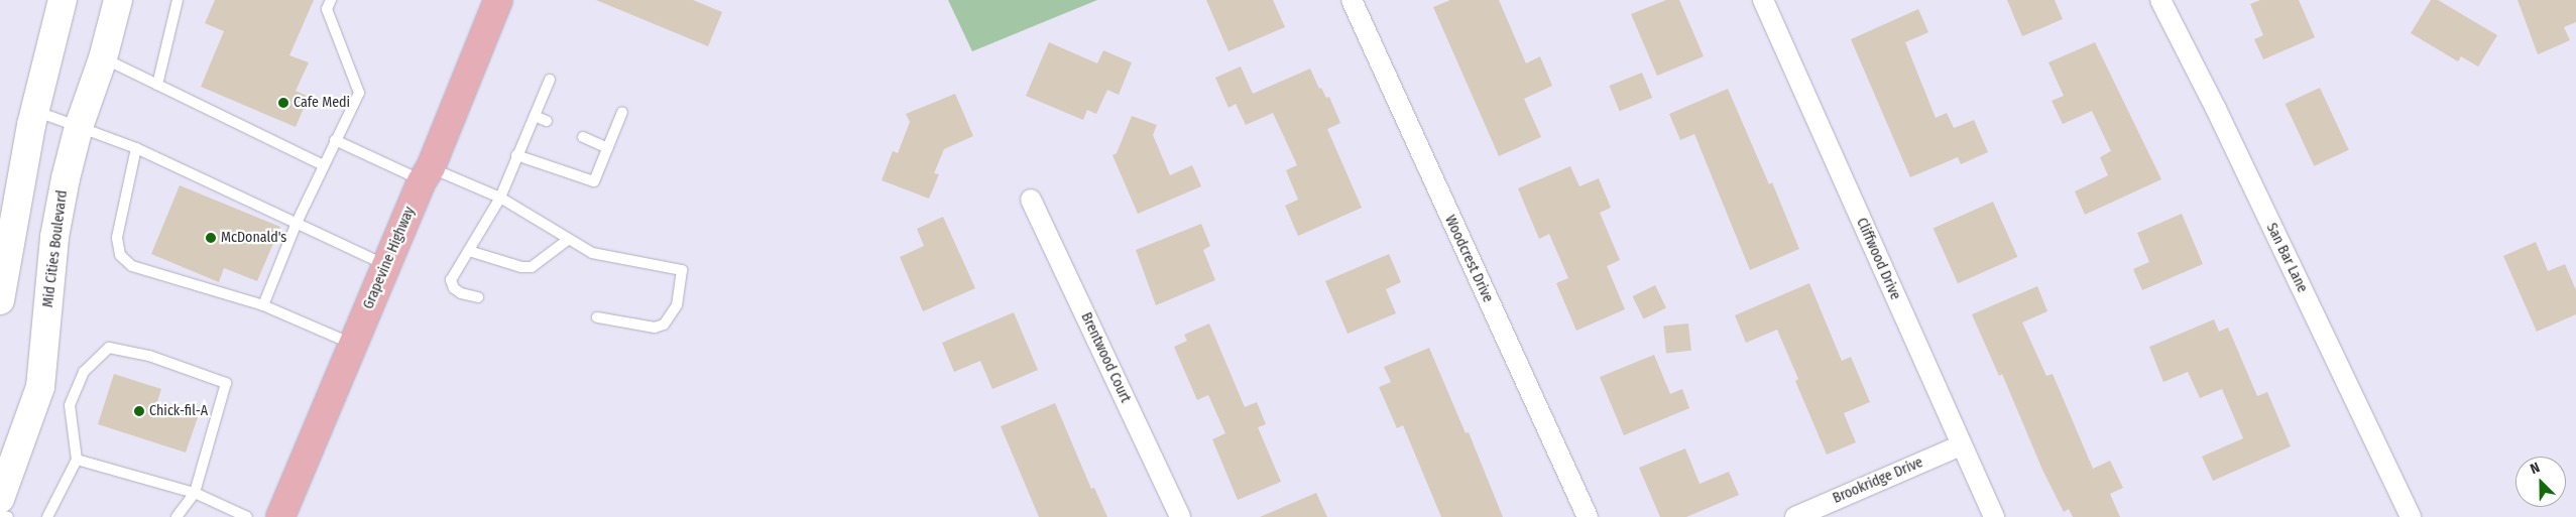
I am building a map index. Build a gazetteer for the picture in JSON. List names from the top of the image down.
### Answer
{
  "streets": {
    "main road": ["Mid Cities Boulevard", "Grapevine Highway"],
    "street": [
      "San Bar Lane",
      "Woodcrest Drive",
      "Cliffwood Drive",
      "Brentwood Court",
      "Brookridge Drive"
    ]
  },
  "crossings": [
    ["Cliffwood Drive", "Brookridge Drive"]
  ],
  "places": ["Cafe Medi", "McDonald's", "Chick-fil-A"],
  "north": "top left"
}
